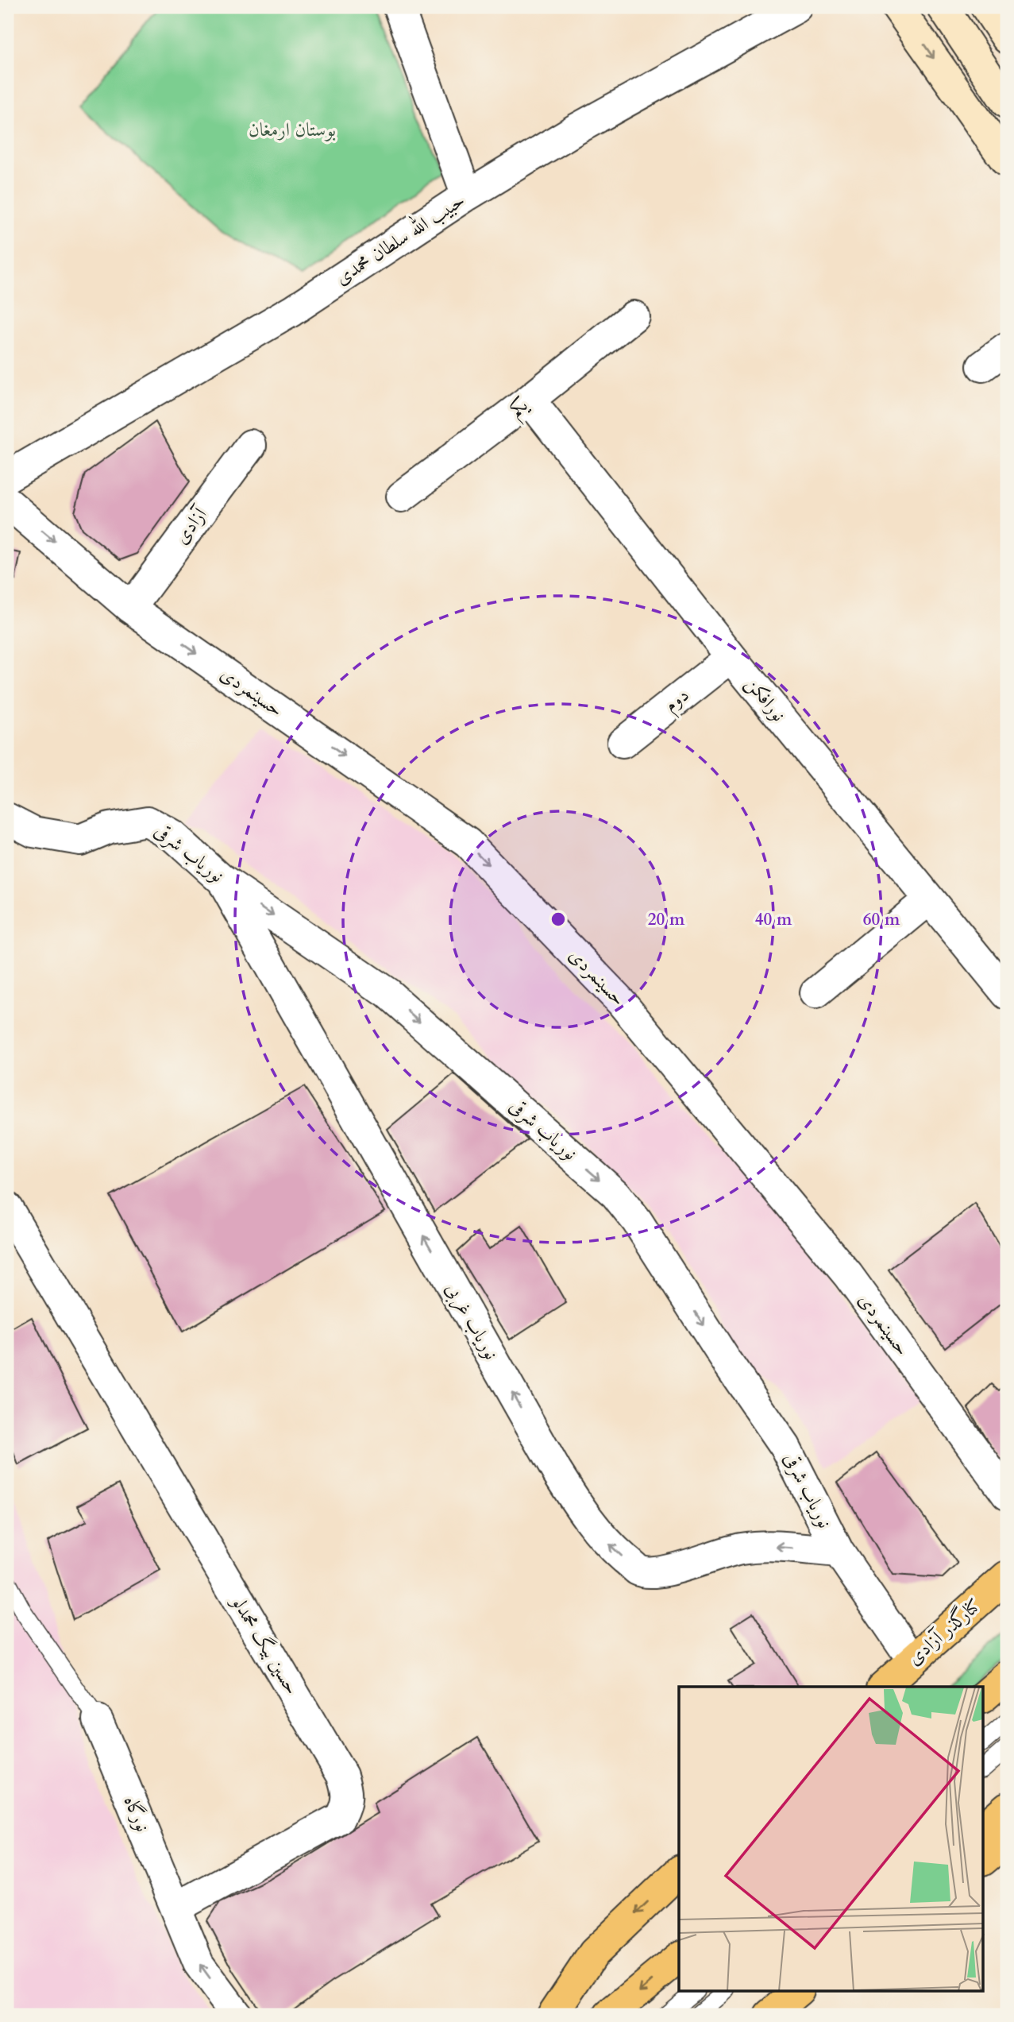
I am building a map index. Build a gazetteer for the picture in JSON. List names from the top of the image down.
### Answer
{
  "streets": {
    "main road": ["کنارگذر آزادی"],
    "street": [
      "حبیب الله سلطان محمدی",
      "یکم",
      "آزادی",
      "حسینمردی",
      "نورافکن",
      "دوم",
      "نوریاب شرقی",
      "نوریاب غربی",
      "حسین بیگ محمدلو",
      "نورگاه"
    ]
  },
  "crossings": [
    ["یکم", "نورافکن"],
    ["آزادی", "حسینمردی"],
    ["نورافکن", "دوم"],
    ["نوریاب شرقی", "نوریاب غربی"],
    ["نوریاب شرقی", "کنارگذر آزادی"],
    ["حسین بیگ محمدلو", "نورگاه"]
  ],
  "one_way": ["حسینمردی", "نوریاب شرقی", "نوریاب غربی"],
  "parks": ["بوستان ارمغان"],
  "rings": ["20 m", "40 m", "60 m"]
}
